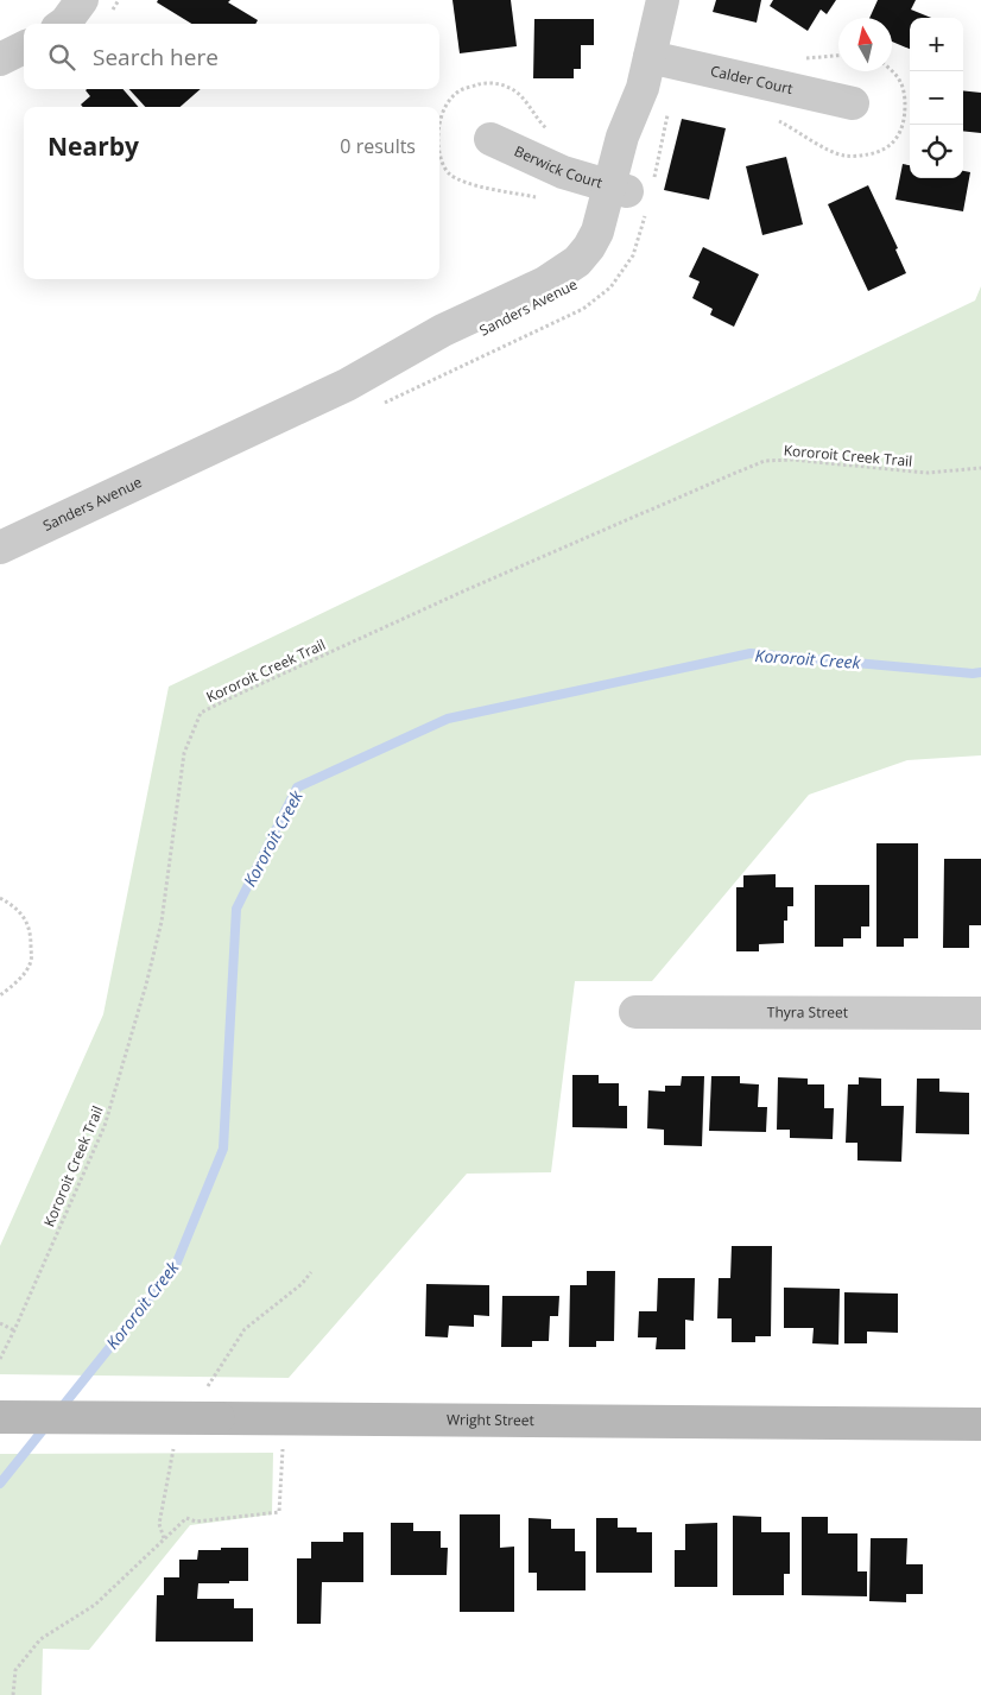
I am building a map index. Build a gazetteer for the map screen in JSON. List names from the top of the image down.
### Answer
{
  "streets": {
    "street": [
      "Calder Court",
      "Berwick Court",
      "Sanders Avenue",
      "Thyra Street",
      "Wright Street"
    ],
    "path": ["Kororoit Creek Trail"]
  },
  "crossings": [
    ["Calder Court", "Sanders Avenue"],
    ["Berwick Court", "Sanders Avenue"]
  ],
  "water": ["Kororoit Creek"],
  "north": "top",
  "page": {
    "map_buttons": ["+", "−"],
    "search": "Search here",
    "heading": ["Nearby", "0 results"]
  }
}
